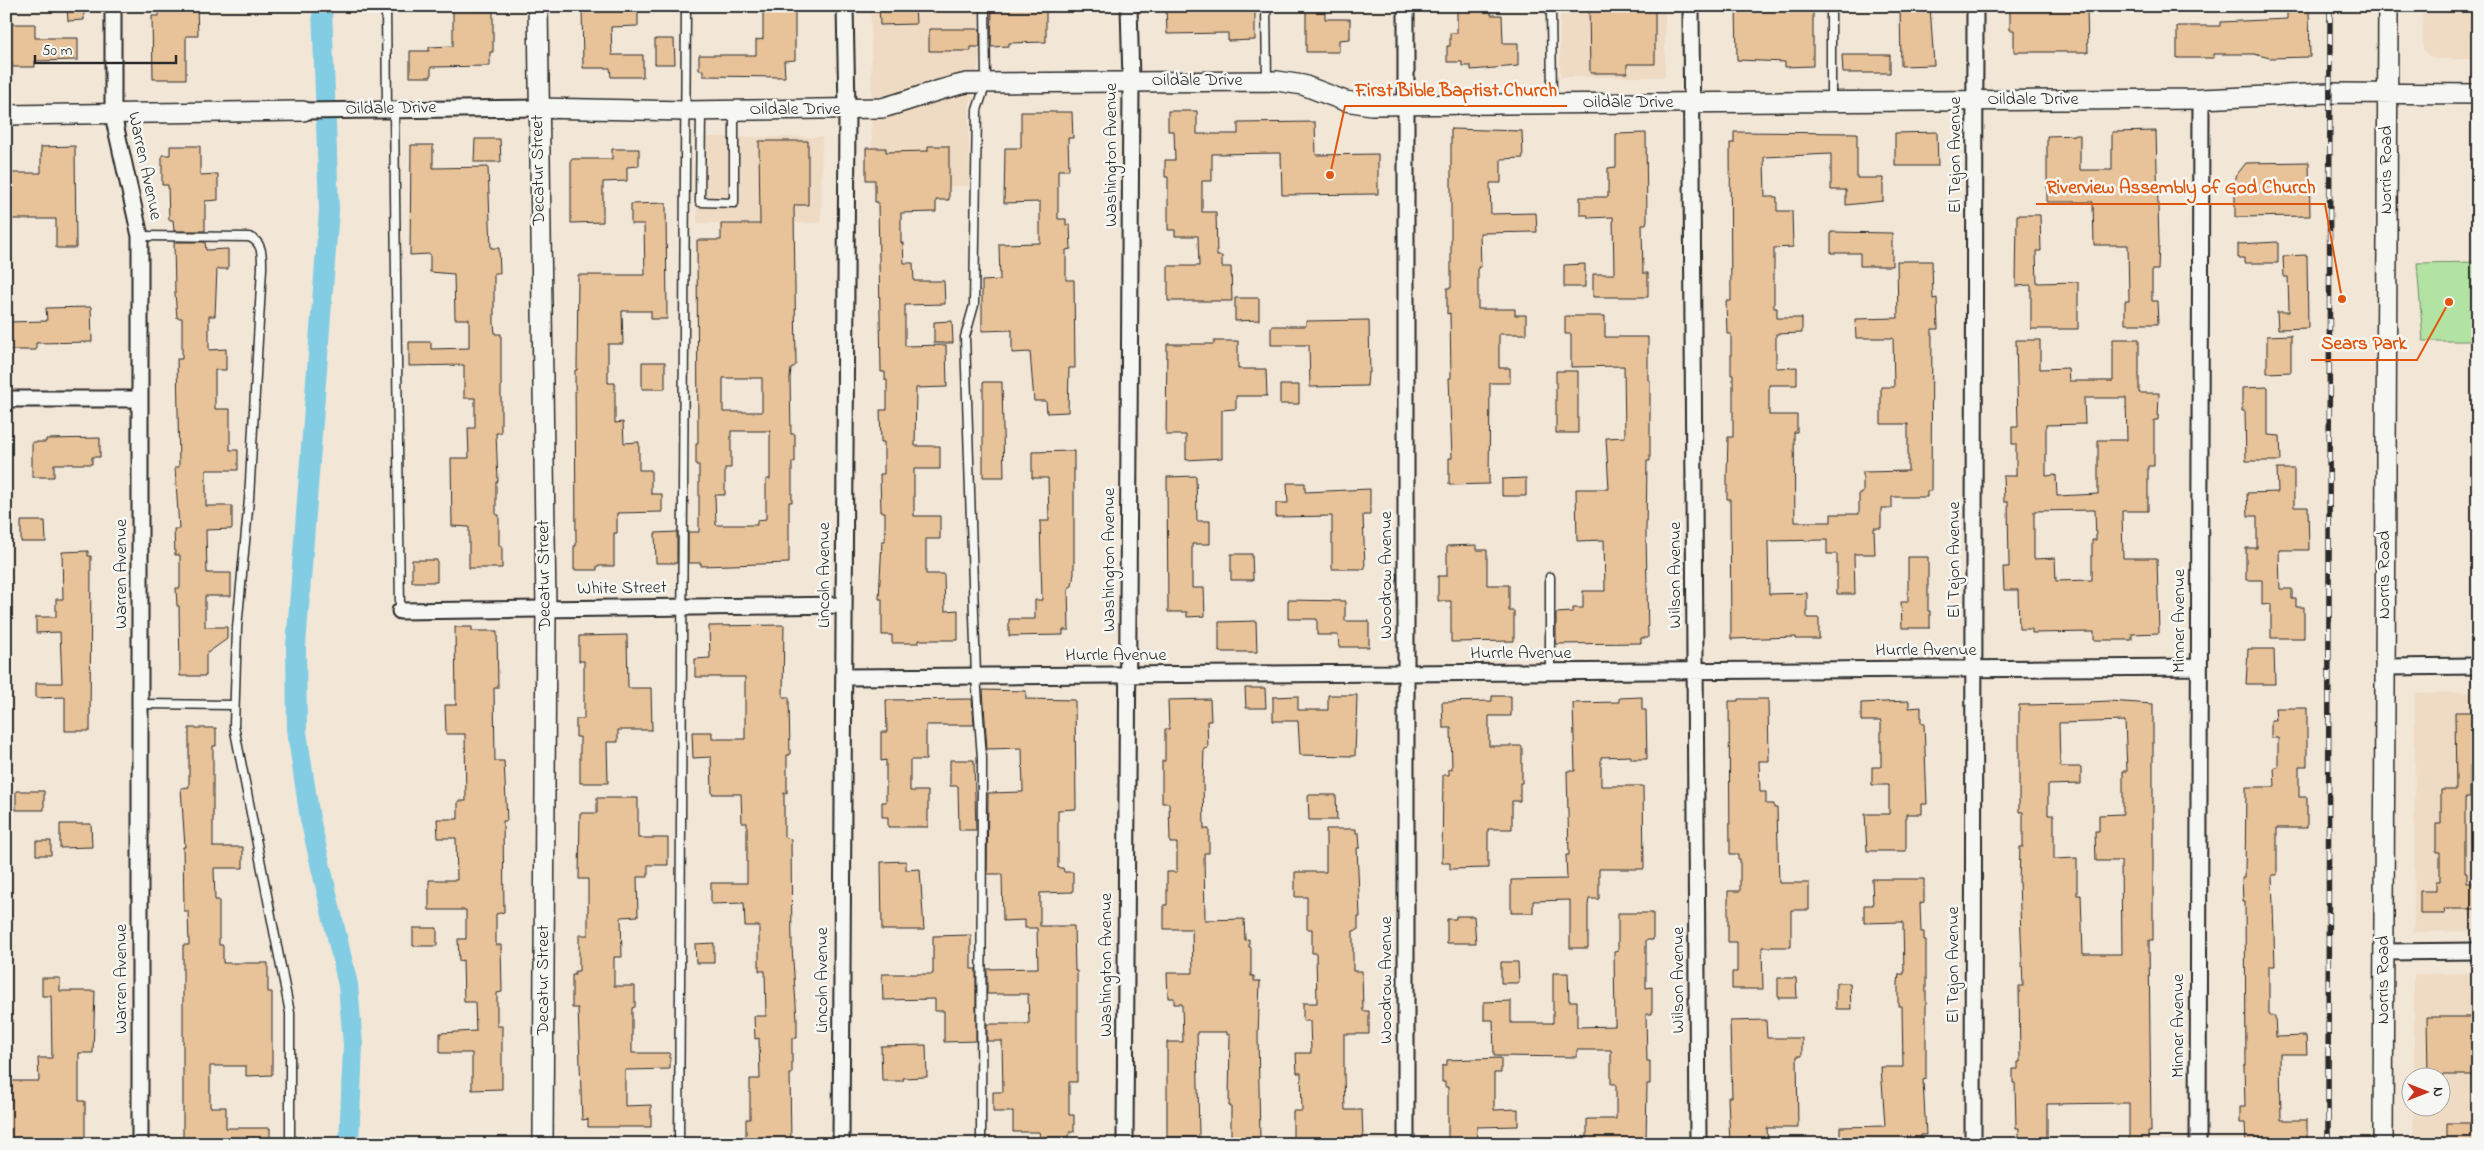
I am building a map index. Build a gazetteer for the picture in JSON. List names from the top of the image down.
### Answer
{
  "streets": {
    "street": [
      "Oildale Drive",
      "Washington Avenue",
      "El Tejon Avenue",
      "Warren Avenue",
      "Decatur Street",
      "Norris Road",
      "Lincoln Avenue",
      "Woodrow Avenue",
      "Wilson Avenue",
      "White Street",
      "Minner Avenue",
      "Hurrle Avenue"
    ]
  },
  "crossings": [
    ["Oildale Drive", "Washington Avenue"],
    ["Oildale Drive", "El Tejon Avenue"],
    ["Oildale Drive", "Warren Avenue"],
    ["Oildale Drive", "Decatur Street"],
    ["Oildale Drive", "Norris Road"],
    ["Oildale Drive", "Lincoln Avenue"],
    ["Oildale Drive", "Woodrow Avenue"],
    ["Oildale Drive", "Wilson Avenue"],
    ["Oildale Drive", "Minner Avenue"],
    ["Washington Avenue", "Hurrle Avenue"],
    ["El Tejon Avenue", "Hurrle Avenue"],
    ["Decatur Street", "White Street"],
    ["Lincoln Avenue", "White Street"],
    ["Lincoln Avenue", "Hurrle Avenue"],
    ["Woodrow Avenue", "Hurrle Avenue"],
    ["Wilson Avenue", "Hurrle Avenue"],
    ["Minner Avenue", "Hurrle Avenue"]
  ],
  "places": ["First Bible Baptist Church", "Riverview Assembly of God Church", "Sears Park"],
  "scale_bar": "50 m",
  "north": "right"
}
